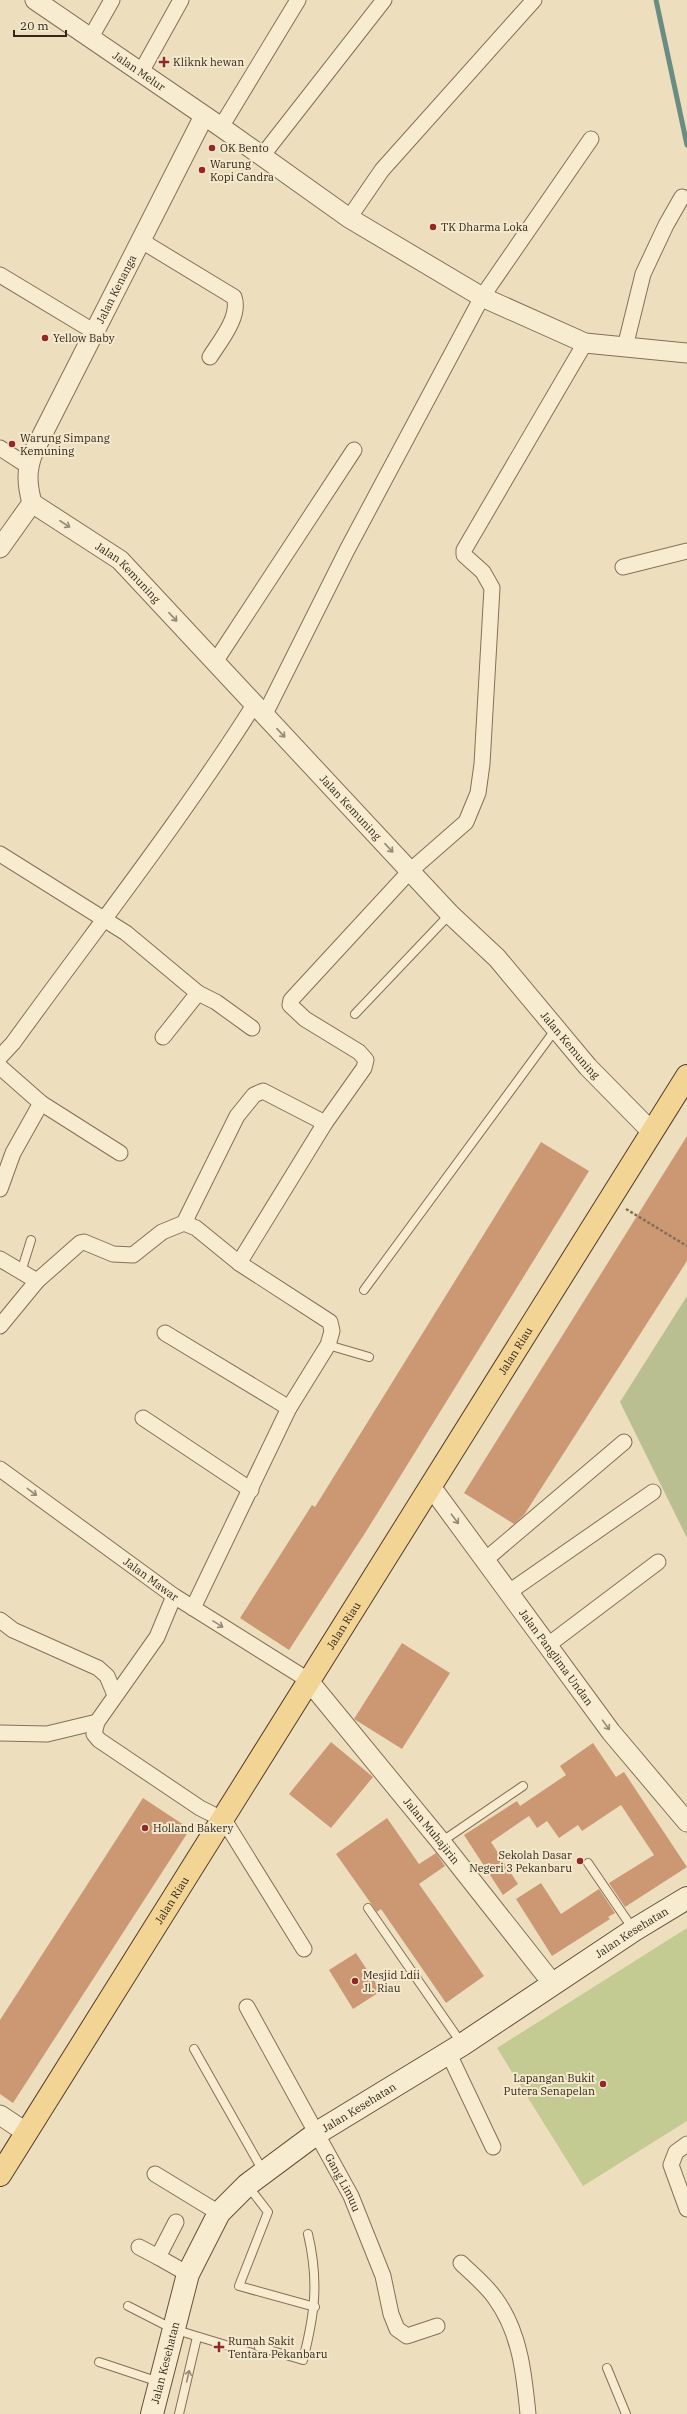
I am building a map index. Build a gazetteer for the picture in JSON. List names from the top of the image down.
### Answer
{
  "streets": {
    "main road": ["Jalan Riau", "Jalan Kesehatan"],
    "street": [
      "Jalan Melur",
      "Jalan Kenanga",
      "Jalan Kemuning",
      "Jalan Mawar",
      "Jalan Panglima Undan",
      "Jalan Muhajirin",
      "Gang Limuu"
    ]
  },
  "crossings": [
    ["Jalan Melur", "Jalan Kenanga"],
    ["Jalan Kenanga", "Jalan Kemuning"],
    ["Jalan Kemuning", "Jalan Riau"],
    ["Jalan Riau", "Jalan Mawar"],
    ["Jalan Riau", "Jalan Panglima Undan"],
    ["Jalan Riau", "Jalan Muhajirin"],
    ["Jalan Mawar", "Jalan Muhajirin"],
    ["Jalan Muhajirin", "Jalan Kesehatan"],
    ["Jalan Kesehatan", "Gang Limuu"]
  ],
  "one_way": ["Jalan Kemuning", "Jalan Panglima Undan"],
  "places": {
    "health": ["Kliknk hewan", "Rumah Sakit Tentara Pekanbaru"],
    "other": [
      "OK Bento",
      "Warung Kopi Candra",
      "TK Dharma Loka",
      "Yellow Baby",
      "Warung Simpang Kemuning",
      "Holland Bakery",
      "Sekolah Dasar Negeri 3 Pekanbaru",
      "Mesjid Ldii Jl. Riau",
      "Lapangan Bukit Putera Senapelan"
    ]
  },
  "scale_bar": "20 m"
}
